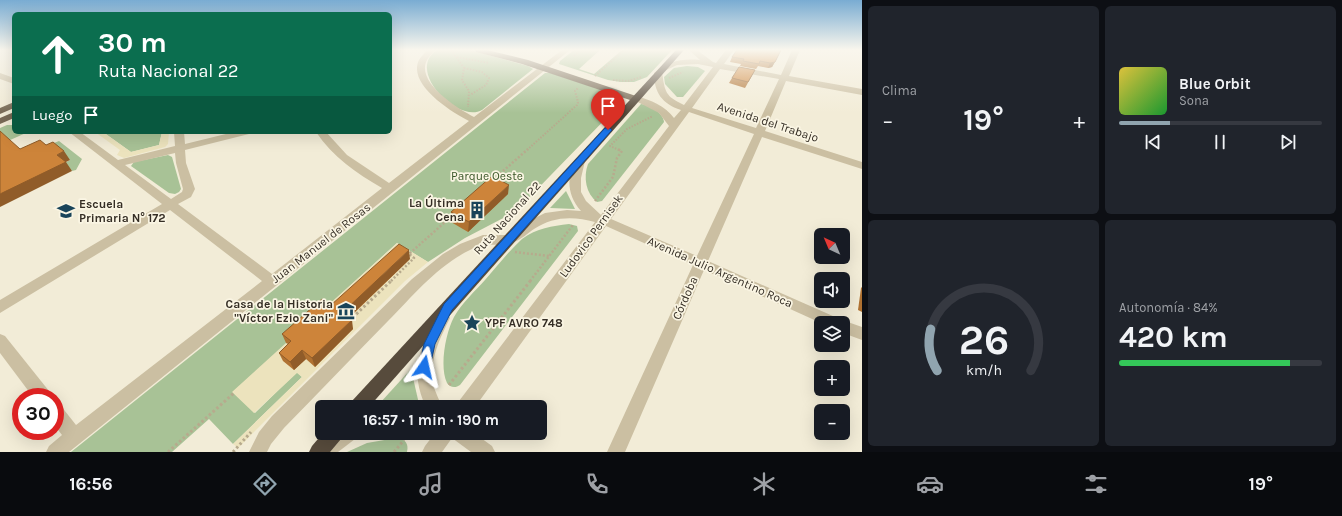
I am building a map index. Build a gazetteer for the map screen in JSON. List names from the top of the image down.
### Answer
{
  "streets": {
    "highway": ["Ruta Nacional 22"],
    "street": [
      "Avenida del Trabajo",
      "Ludovico Pernisek",
      "Juan Manuel de Rosas",
      "Avenida Julio Argentino Roca",
      "Córdoba"
    ]
  },
  "crossings": [
    ["Avenida del Trabajo", "Ruta Nacional 22"],
    ["Avenida del Trabajo", "Ludovico Pernisek"],
    ["Avenida del Trabajo", "Córdoba"],
    ["Ruta Nacional 22", "Avenida Julio Argentino Roca"],
    ["Ludovico Pernisek", "Avenida Julio Argentino Roca"],
    ["Avenida Julio Argentino Roca", "Córdoba"]
  ],
  "parks": ["Parque Oeste"],
  "places": {
    "building": ["La Última Cena"],
    "school or university": ["Escuela Primaria N° 172"],
    "museum": ["Casa de la Historia \"Víctor Ezio Zani\""],
    "place": ["YPF AVRO 748"]
  },
  "north": "top left",
  "page": {
    "tile": [
      "Clima",
      ["Autonomía · 84%", "420 km"]
    ],
    "turn": ["30 m", "Ruta Nacional 22"],
    "song": ["Blue Orbit", "Sona"],
    "then": "Luego",
    "heat": ["−", "19°", "+"],
    "map_buttons": ["+", "−"],
    "limit": "30",
    "trip": "16:57 · 1 min · 190 m",
    "tabs": ["16:56", "19°"],
    "gauge": ["26", "km/h"]
  }
}
